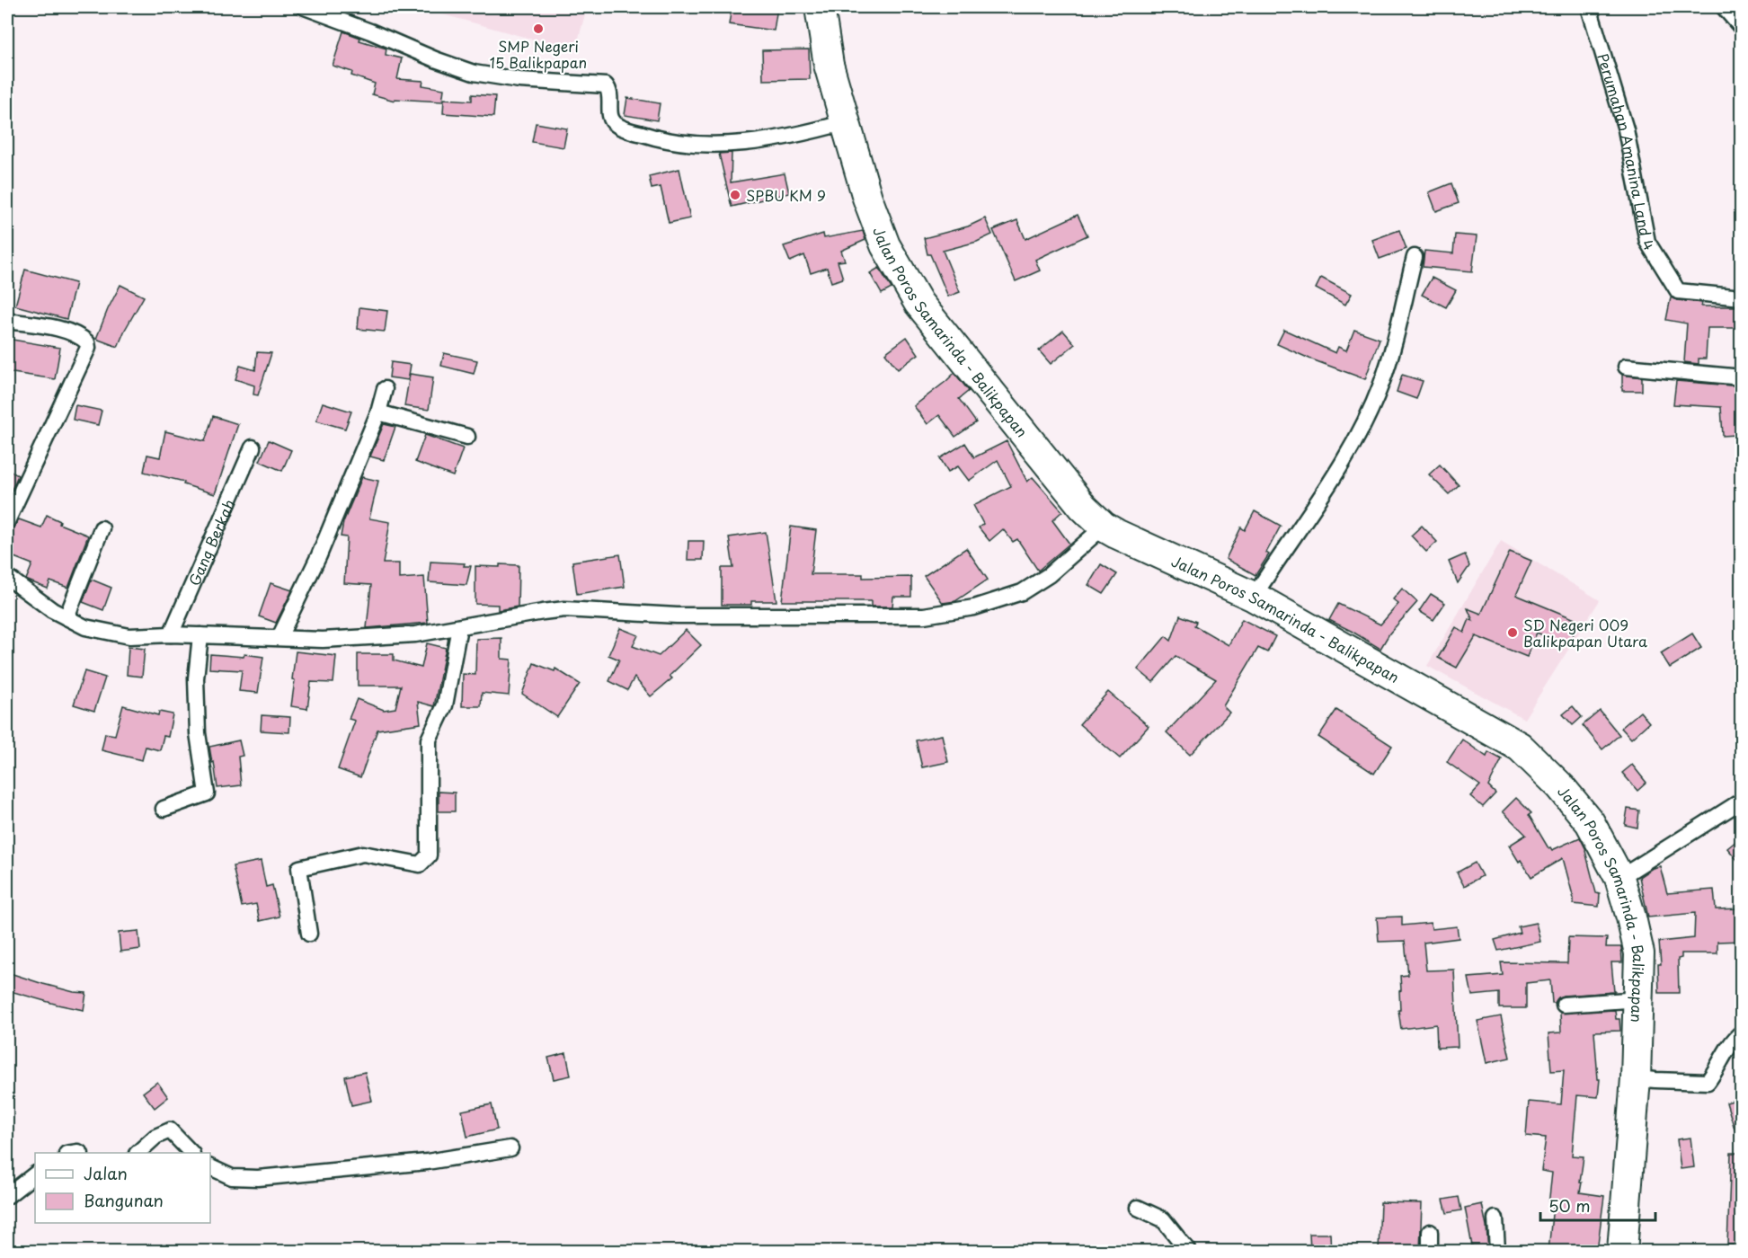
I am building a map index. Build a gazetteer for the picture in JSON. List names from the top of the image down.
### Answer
{
  "streets": {
    "highway": ["Jalan Poros Samarinda - Balikpapan"],
    "street": ["Perumahan Amanina Land 4", "Gang Berkah"]
  },
  "places": ["SMP Negeri 15 Balikpapan", "SPBU KM 9", "SD Negeri 009 Balikpapan Utara"],
  "legend": ["Jalan", "Bangunan"],
  "scale_bar": "50 m"
}
